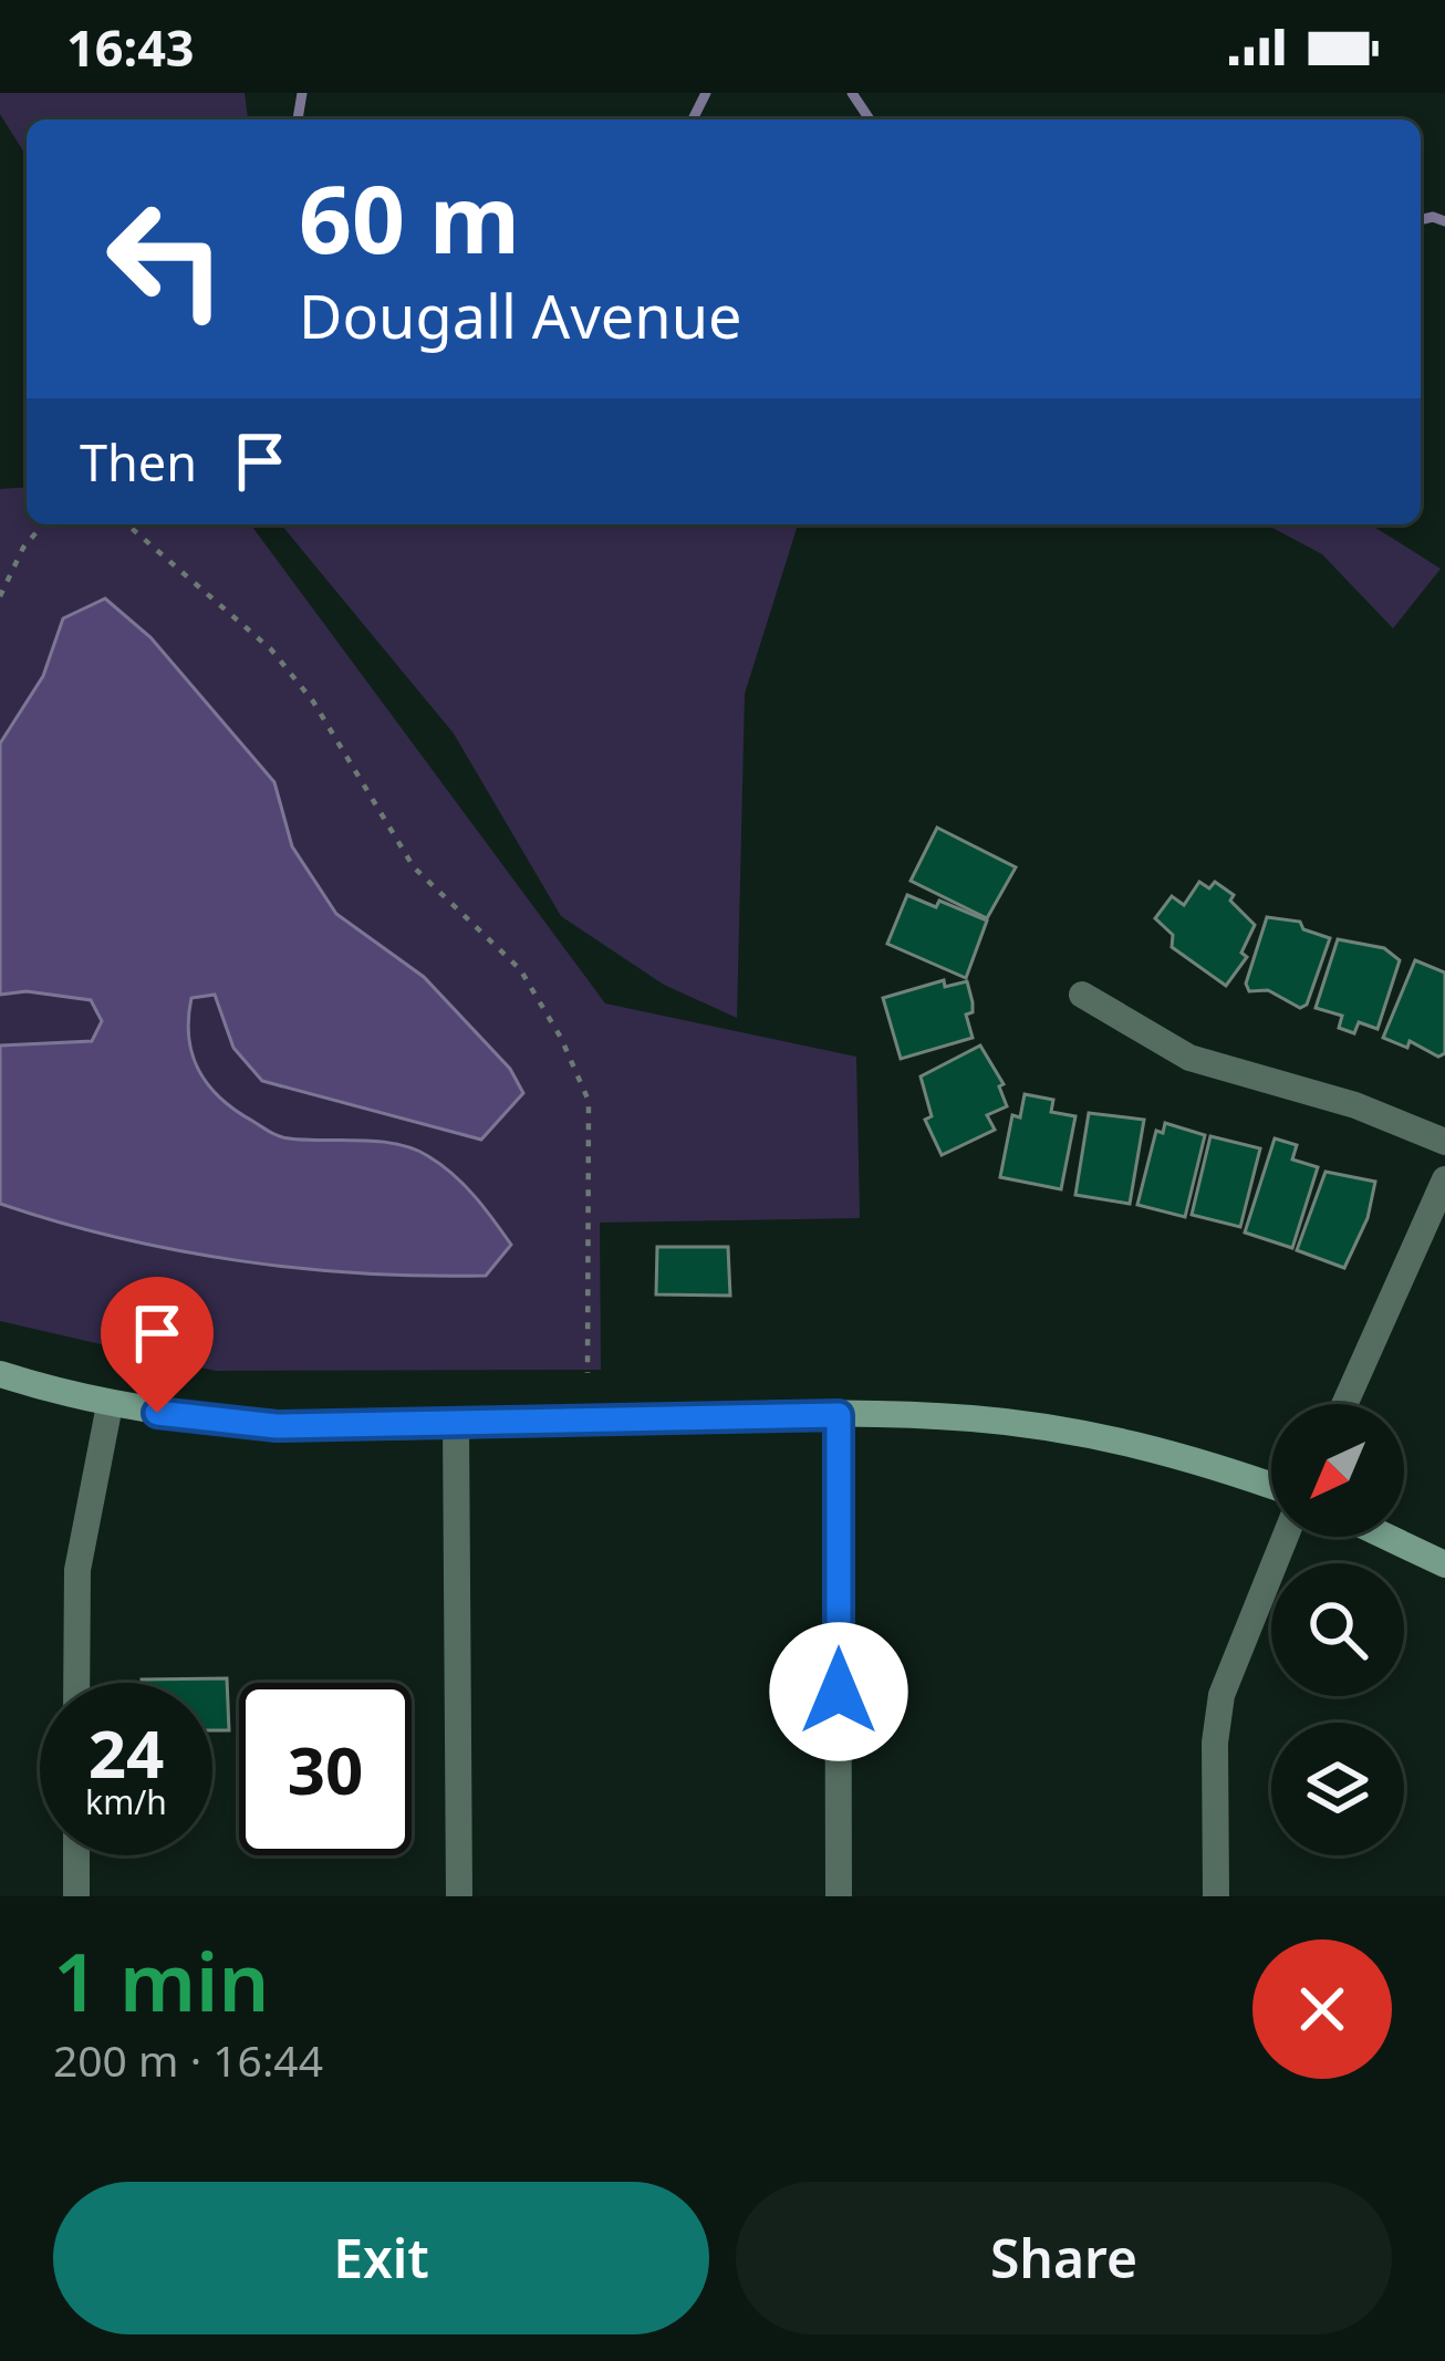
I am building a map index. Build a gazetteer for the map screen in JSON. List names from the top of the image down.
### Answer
{
  "north": "bottom left",
  "page": {
    "status": "16:43",
    "turn": ["60 m", "Dougall Avenue"],
    "then": "Then",
    "speed": "24 km/h",
    "limit": "30",
    "heading": ["1 min", "200 m · 16:44"],
    "buttons": ["Exit", "Share"]
  }
}
